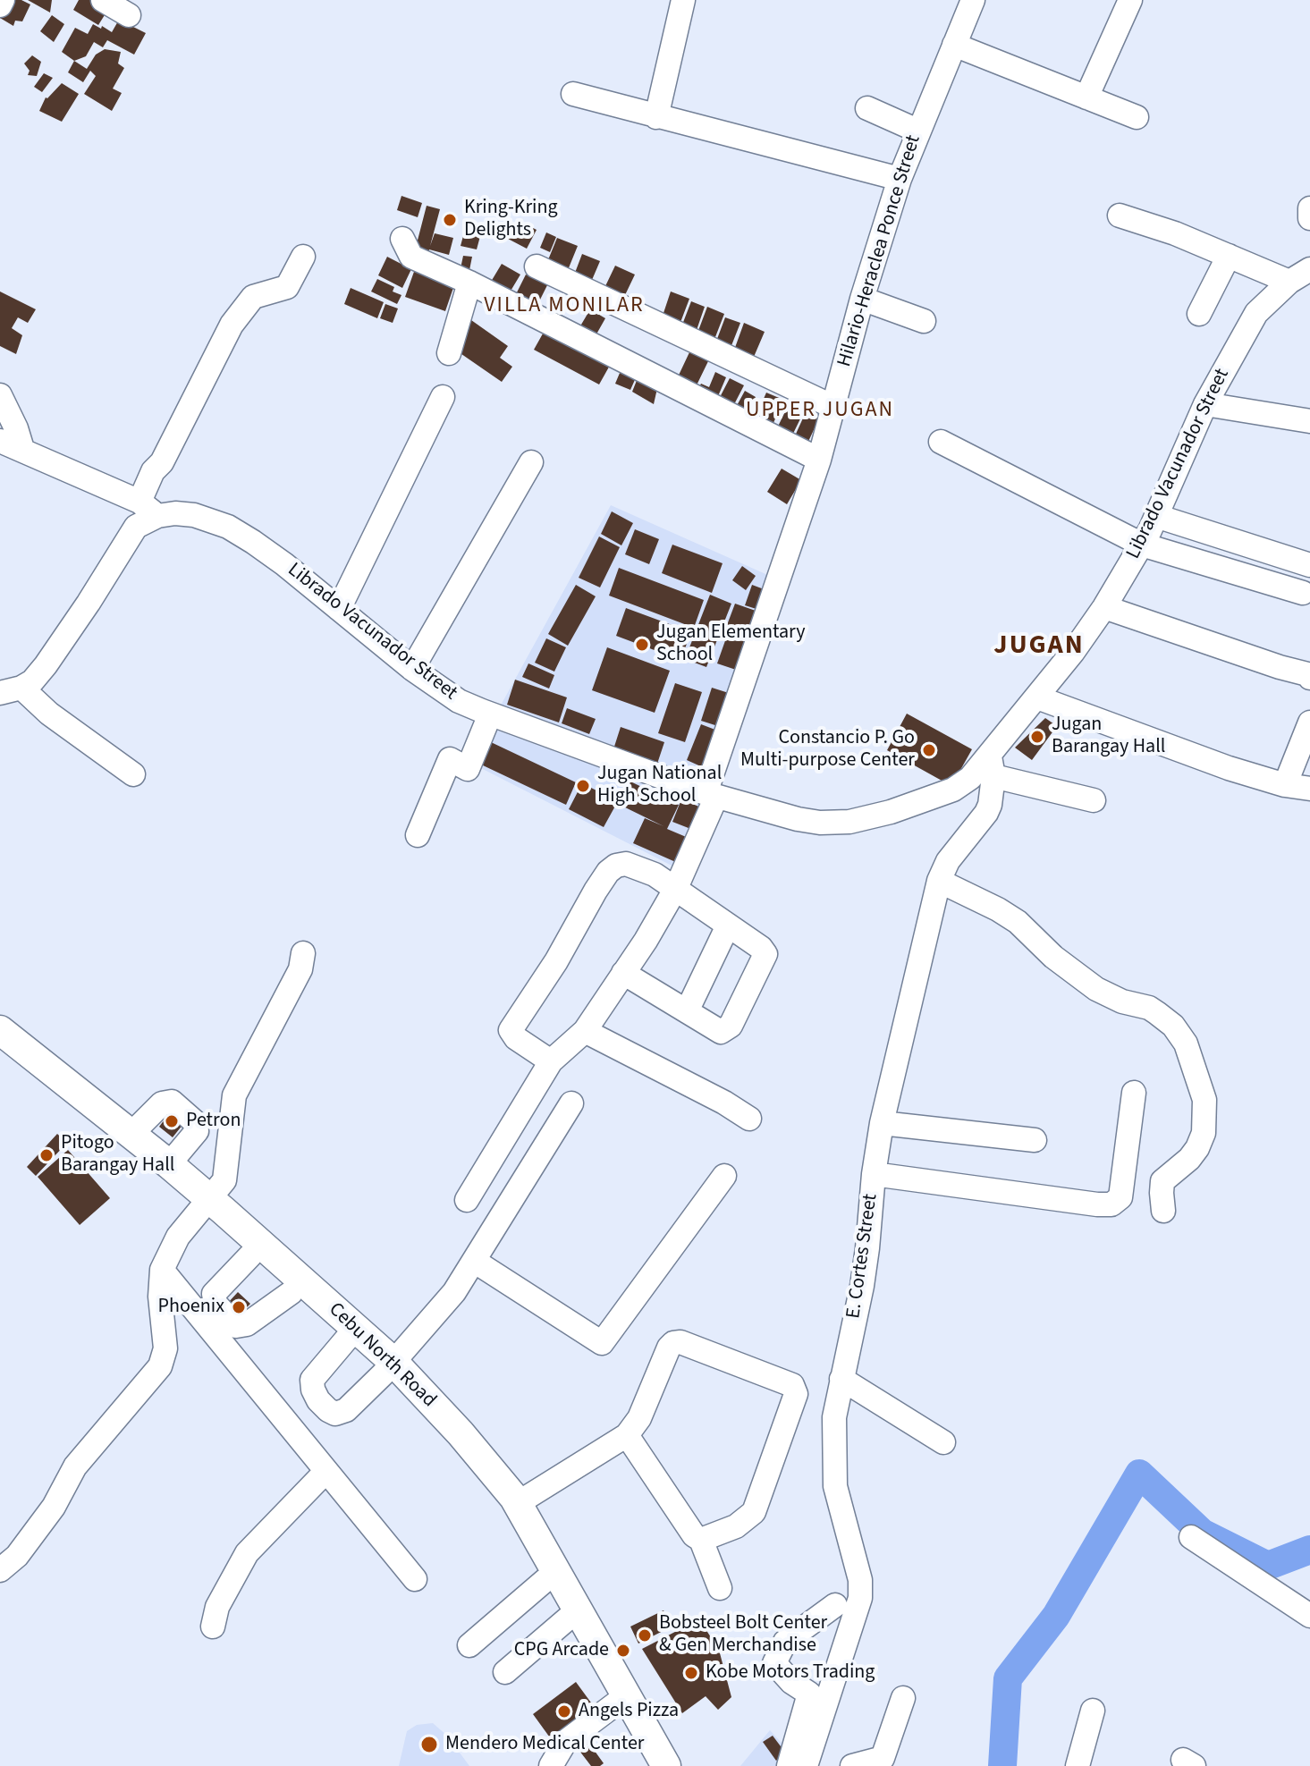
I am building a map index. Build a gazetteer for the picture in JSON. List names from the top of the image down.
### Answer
{
  "streets": {
    "main road": ["Cebu North Road"],
    "street": ["Hilario-Heraclea Ponce Street", "Librado Vacunador Street", "E. Cortes Street"]
  },
  "crossings": [
    ["Hilario-Heraclea Ponce Street", "Librado Vacunador Street"],
    ["Librado Vacunador Street", "E. Cortes Street"]
  ],
  "districts": ["VILLA MONILAR", "UPPER JUGAN", "JUGAN"],
  "places": [
    "Kring-Kring Delights",
    "Jugan Elementary School",
    "Jugan Barangay Hall",
    "Constancio P. Go Multi-purpose Center",
    "Jugan National High School",
    "Petron",
    "Pitogo Barangay Hall",
    "Phoenix",
    "Bobsteel Bolt Center & Gen Merchandise",
    "CPG Arcade",
    "Kobe Motors Trading",
    "Angels Pizza",
    "Mendero Medical Center"
  ]
}
